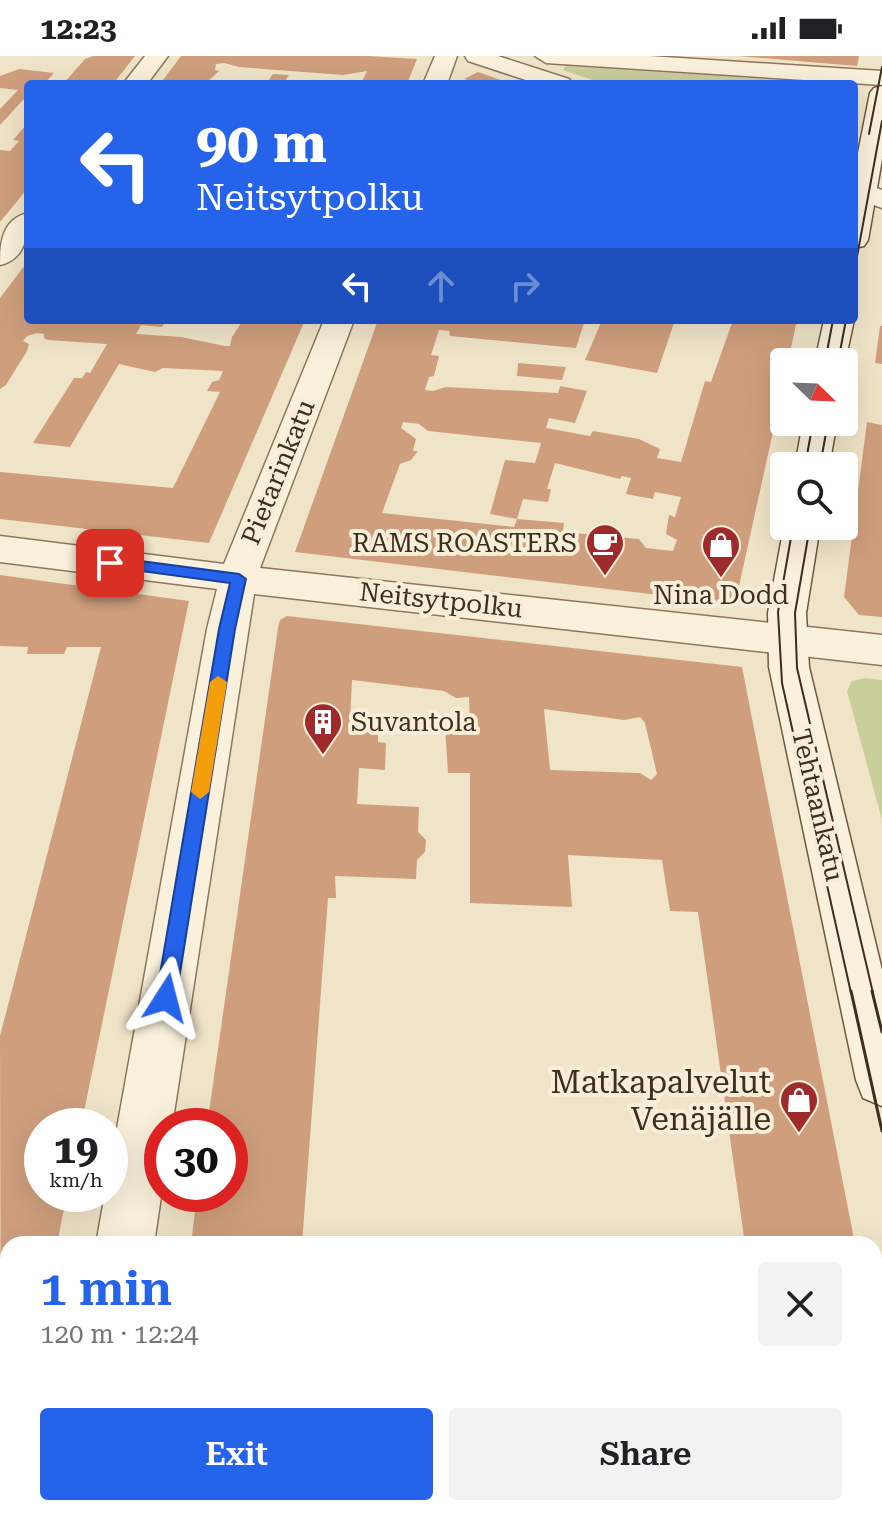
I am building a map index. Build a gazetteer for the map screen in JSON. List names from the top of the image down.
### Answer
{
  "streets": {
    "street": ["Pietarinkatu", "Neitsytpolku", "Tehtaankatu"]
  },
  "crossings": [
    ["Pietarinkatu", "Neitsytpolku"],
    ["Neitsytpolku", "Tehtaankatu"]
  ],
  "places": {
    "cafe": ["RAMS ROASTERS"],
    "shop": ["Nina Dodd", "Matkapalvelut Venäjälle"],
    "building": ["Suvantola"]
  },
  "north": "bottom right",
  "page": {
    "status": "12:23",
    "turn": ["90 m", "Neitsytpolku"],
    "speed": "19 km/h",
    "limit": "30",
    "heading": ["1 min", "120 m · 12:24"],
    "buttons": ["Exit", "Share"]
  }
}
